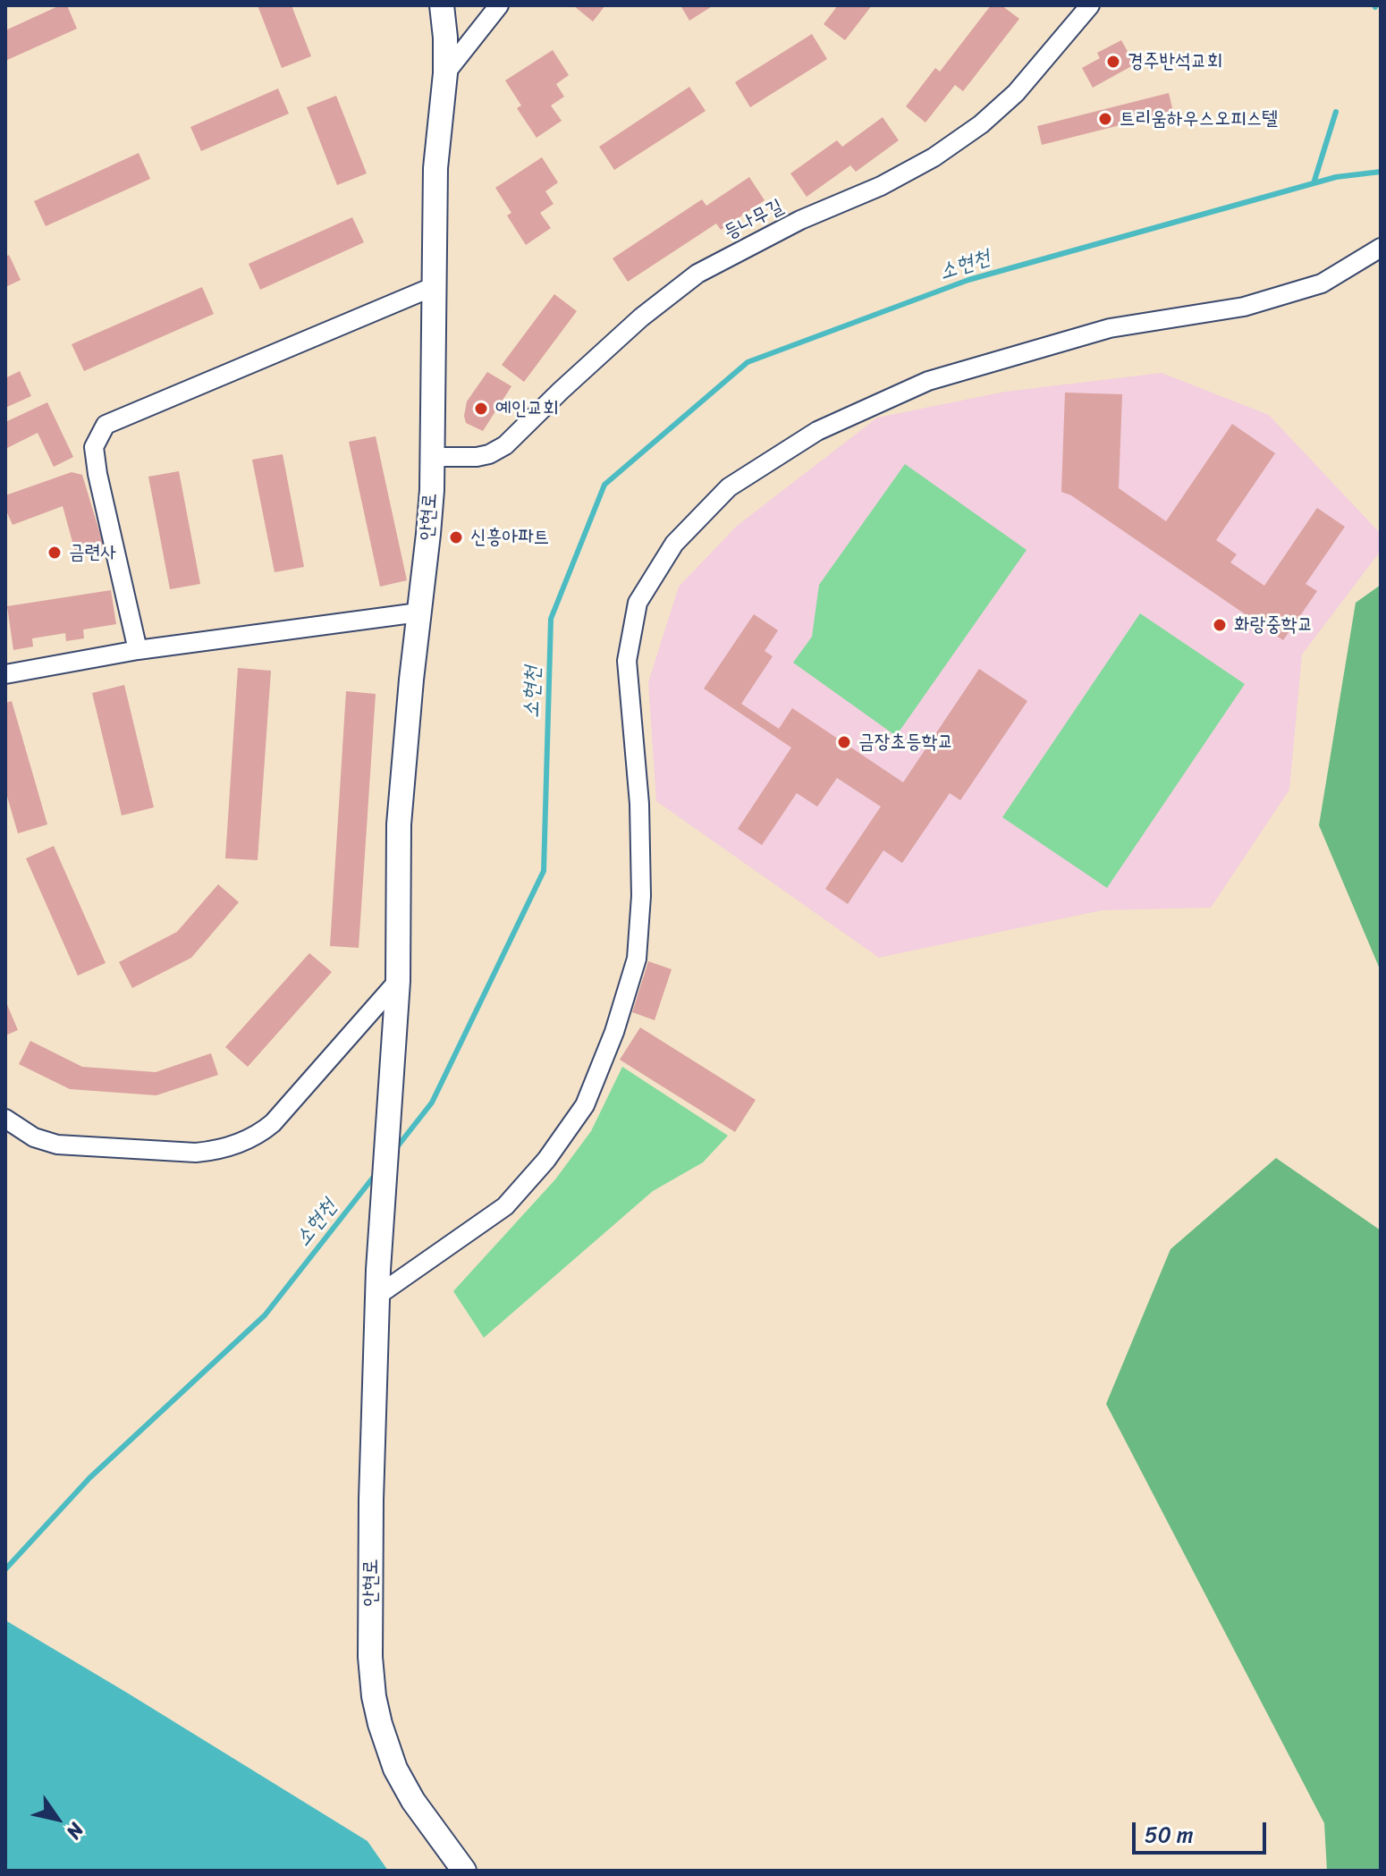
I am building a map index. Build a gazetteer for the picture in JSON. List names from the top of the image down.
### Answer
{
  "streets": {
    "street": ["등나무길", "안현로"]
  },
  "crossings": [
    ["등나무길", "안현로"]
  ],
  "water": ["소현천"],
  "places": [
    "경주반석교회",
    "트리움하우스오피스텔",
    "예인교회",
    "신흥아파트",
    "금련사",
    "화랑중학교",
    "금장초등학교"
  ],
  "scale_bar": "50 m",
  "north": "bottom right"
}
